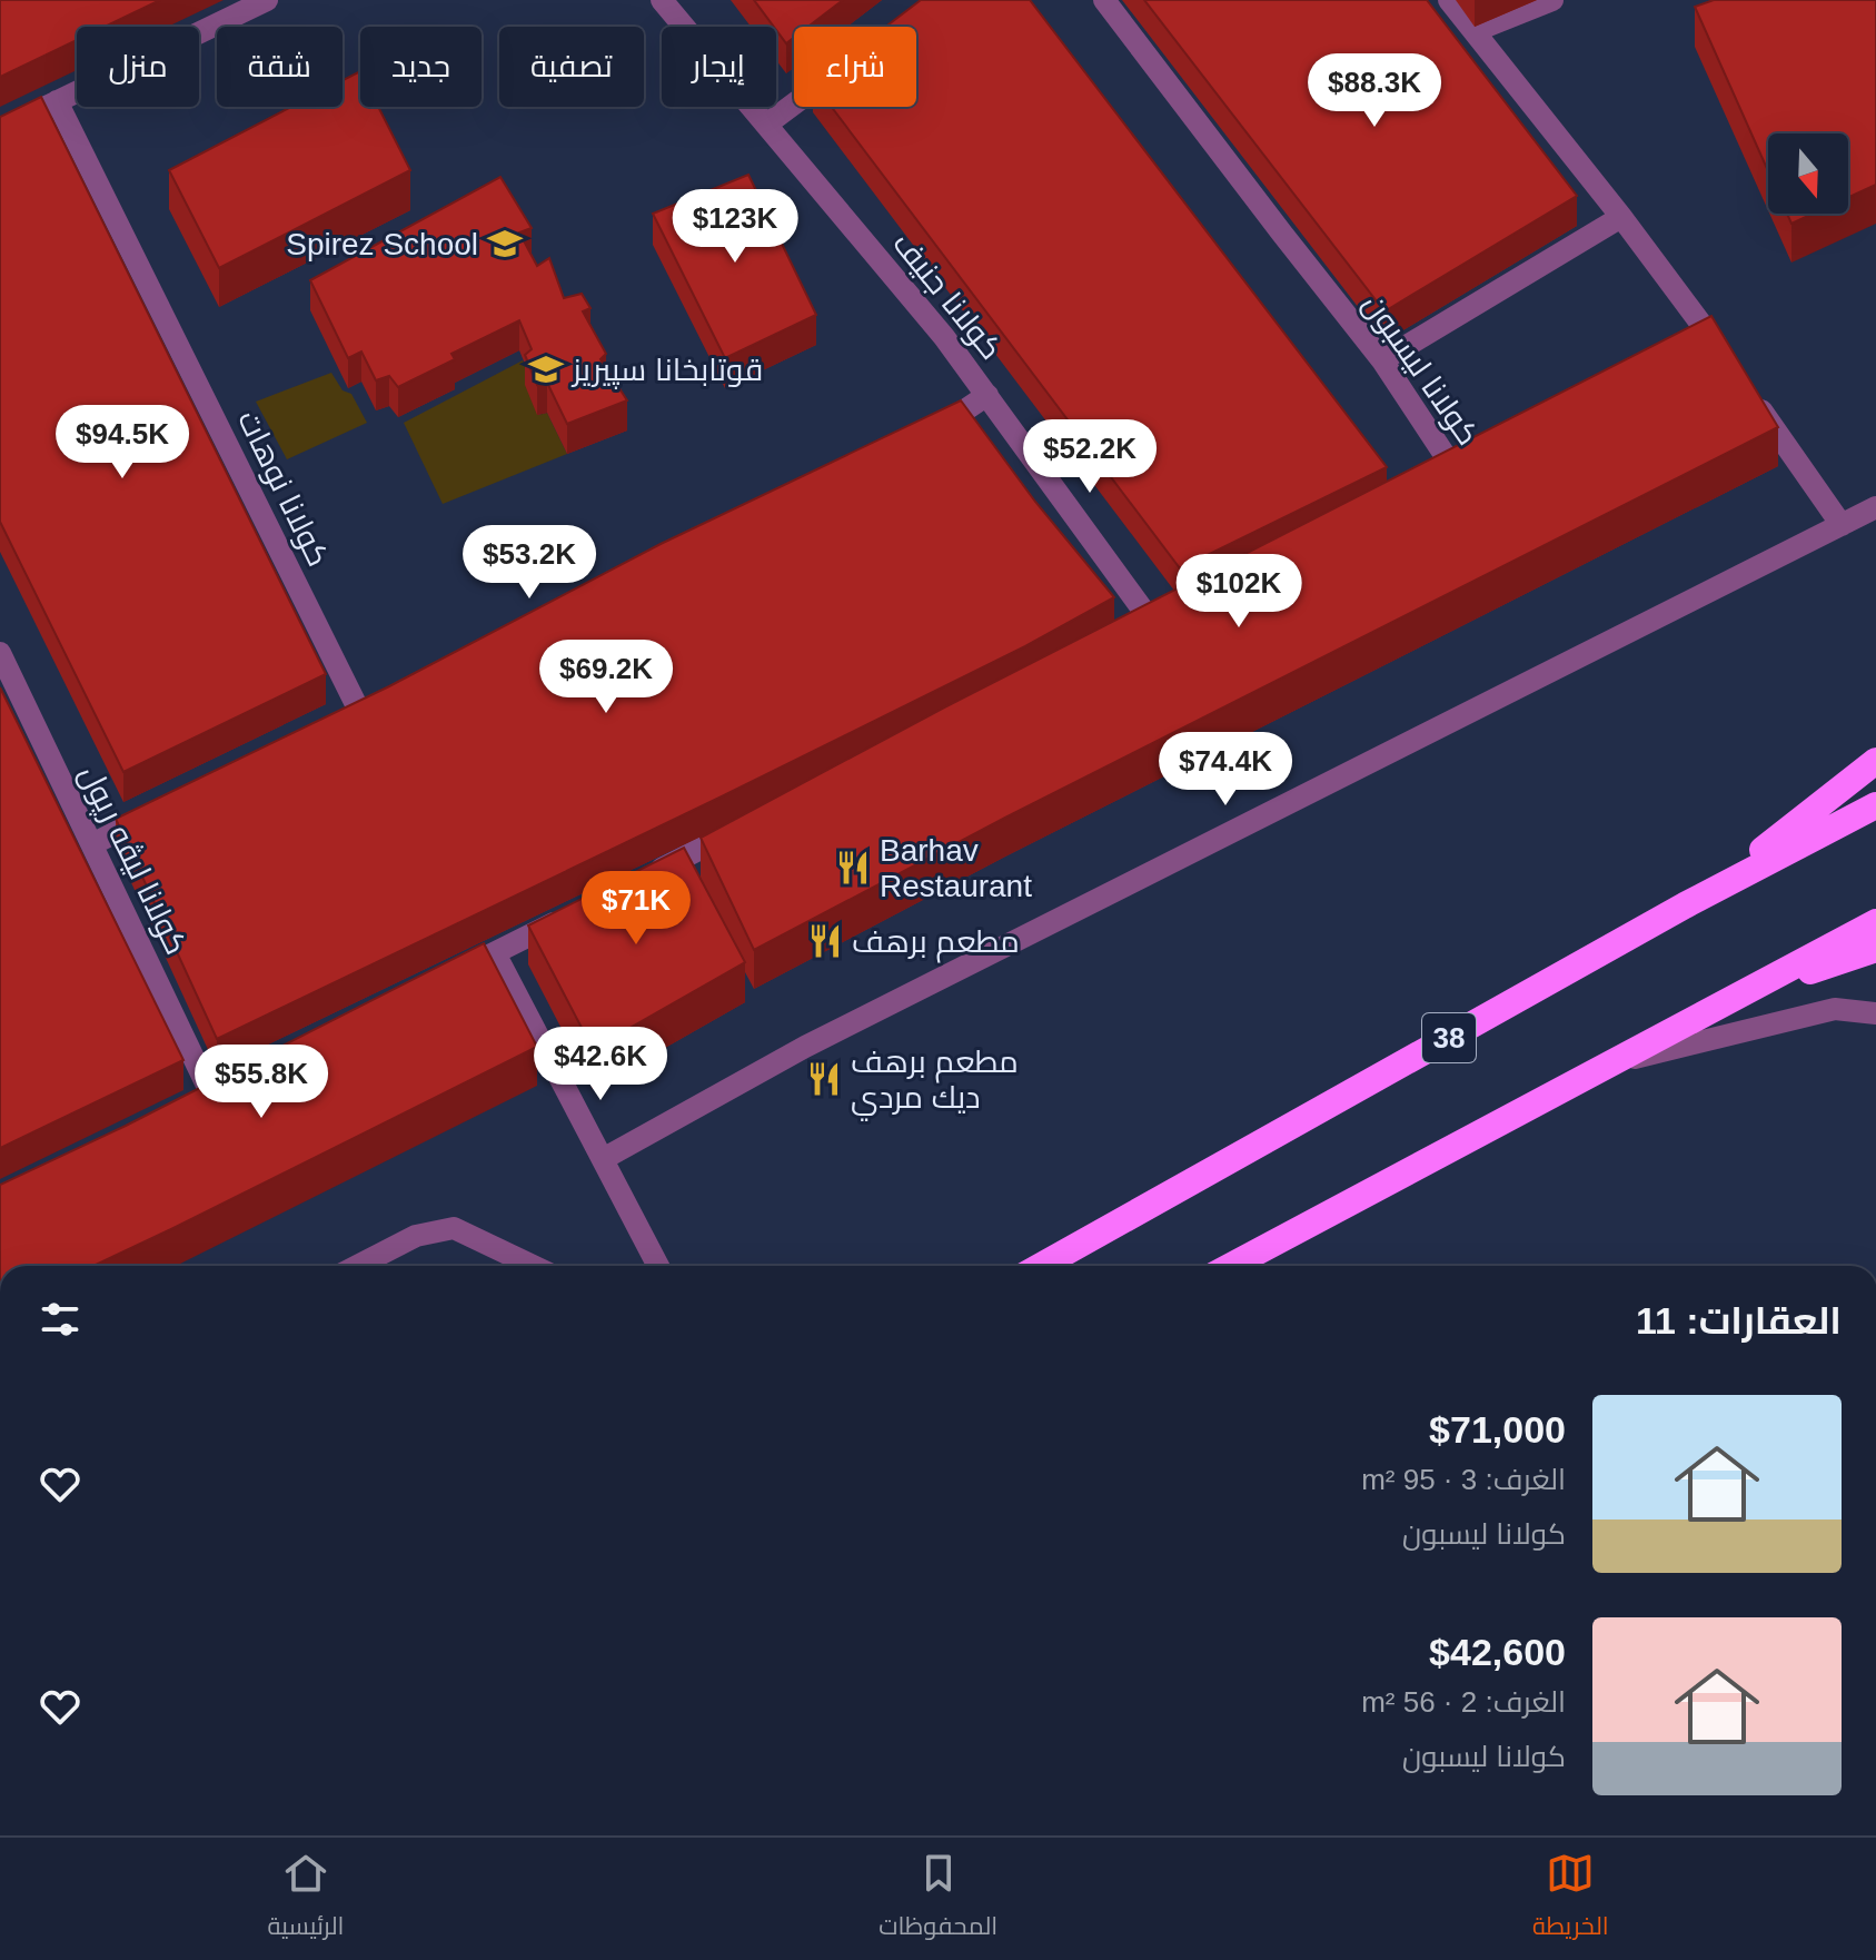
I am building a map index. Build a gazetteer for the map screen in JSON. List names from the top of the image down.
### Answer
{
  "streets": {
    "highway": ["38"],
    "street": [
      "كولانا جنيف",
      "كولانا ليسبون",
      "كولانا نوهات",
      "كولانا ليڤه رپول"
    ]
  },
  "places": {
    "school or university": ["Spirez School", "قوتابخانا سپيريز"],
    "restaurant": ["Barhav Restaurant", "مطعم برهف", "مطعم برهف ديك مردي"]
  },
  "north": "bottom",
  "page": {
    "chip": [
      "شراء",
      "إيجار",
      "تصفية",
      "جديد",
      "شقة",
      "منزل"
    ],
    "price": [
      "$88.3K",
      "$123K",
      "$94.5K",
      "$52.2K",
      "$53.2K",
      "$102K",
      "$69.2K",
      "$74.4K",
      "$71K",
      "$42.6K",
      "$55.8K"
    ],
    "heading": "العقارات: 11",
    "list": [
      {
        "name": "$71,000",
        "note": "الغرف: 3 · 95 m² · كولانا ليسبون"
      },
      {
        "name": "$42,600",
        "note": "الغرف: 2 · 56 m² · كولانا ليسبون"
      }
    ],
    "tabs": ["الخريطة", "المحفوظات", "الرئيسية"]
  }
}
